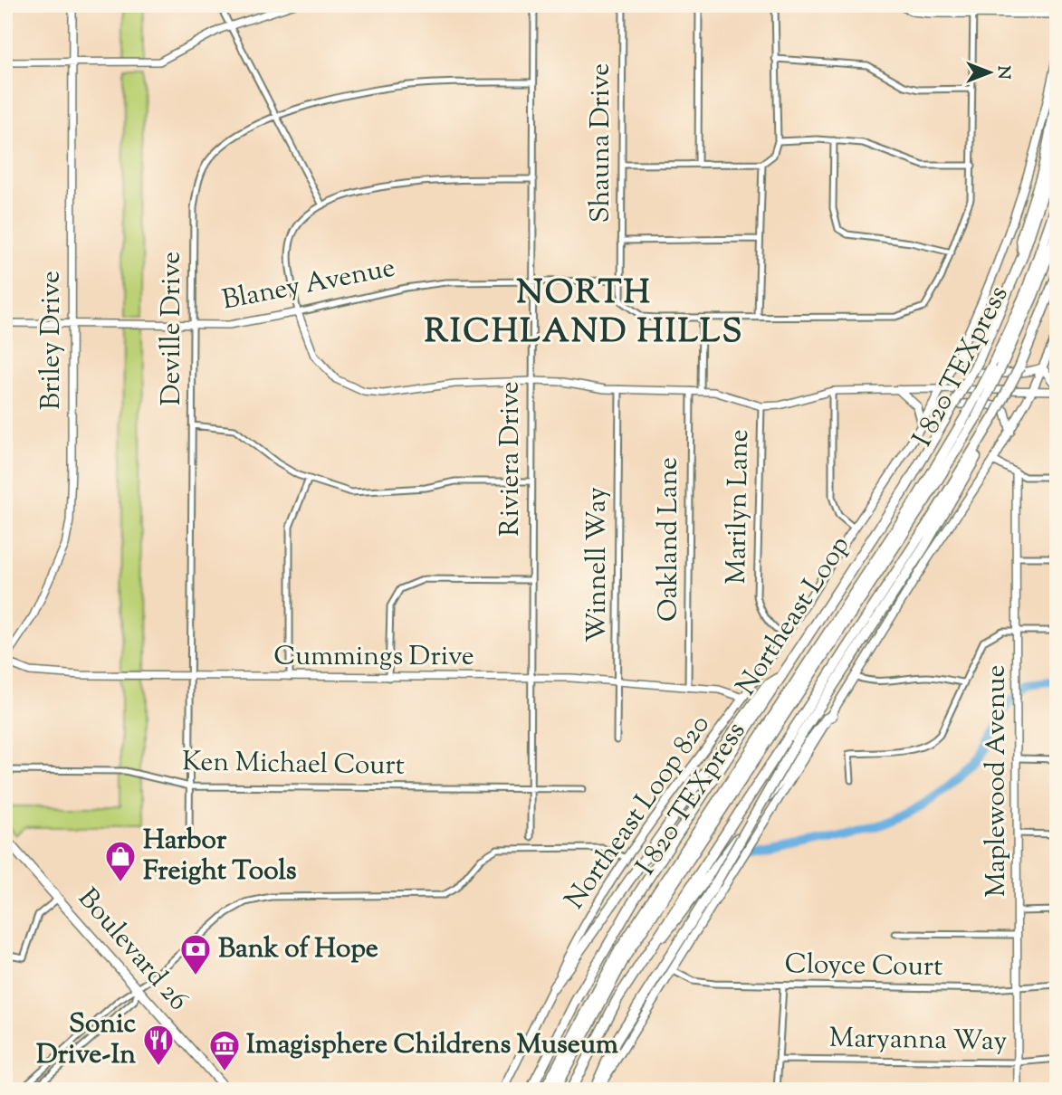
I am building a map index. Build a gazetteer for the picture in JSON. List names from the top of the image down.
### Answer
{
  "streets": {
    "highway": ["I 820 TEXpress", "Northeast Loop"],
    "main road": ["Northeast Loop 820", "Boulevard 26"],
    "street": [
      "Shauna Drive",
      "Blaney Avenue",
      "Deville Drive",
      "Briley Drive",
      "Riviera Drive",
      "Marilyn Lane",
      "Oakland Lane",
      "Winnell Way",
      "Cummings Drive",
      "Ken Michael Court",
      "Maplewood Avenue",
      "Cloyce Court",
      "Maryanna Way"
    ]
  },
  "crossings": [
    ["Shauna Drive", "Blaney Avenue"],
    ["Blaney Avenue", "Deville Drive"],
    ["Blaney Avenue", "Briley Drive"],
    ["Blaney Avenue", "Riviera Drive"],
    ["Deville Drive", "Riviera Drive"],
    ["Deville Drive", "Cummings Drive"],
    ["Deville Drive", "Ken Michael Court"],
    ["Briley Drive", "Cummings Drive"],
    ["Riviera Drive", "Cummings Drive"],
    ["Riviera Drive", "Ken Michael Court"],
    ["Marilyn Lane", "Northeast Loop 820"],
    ["Oakland Lane", "Cummings Drive"],
    ["Winnell Way", "Cummings Drive"],
    ["Cummings Drive", "Northeast Loop 820"],
    ["Maplewood Avenue", "Cloyce Court"],
    ["Maplewood Avenue", "Maryanna Way"]
  ],
  "districts": ["NORTH RICHLAND HILLS"],
  "places": {
    "shop": ["Harbor Freight Tools"],
    "bank": ["Bank of Hope"],
    "restaurant": ["Sonic Drive-In"],
    "museum": ["Imagisphere Childrens Museum"]
  },
  "north": "right"
}
